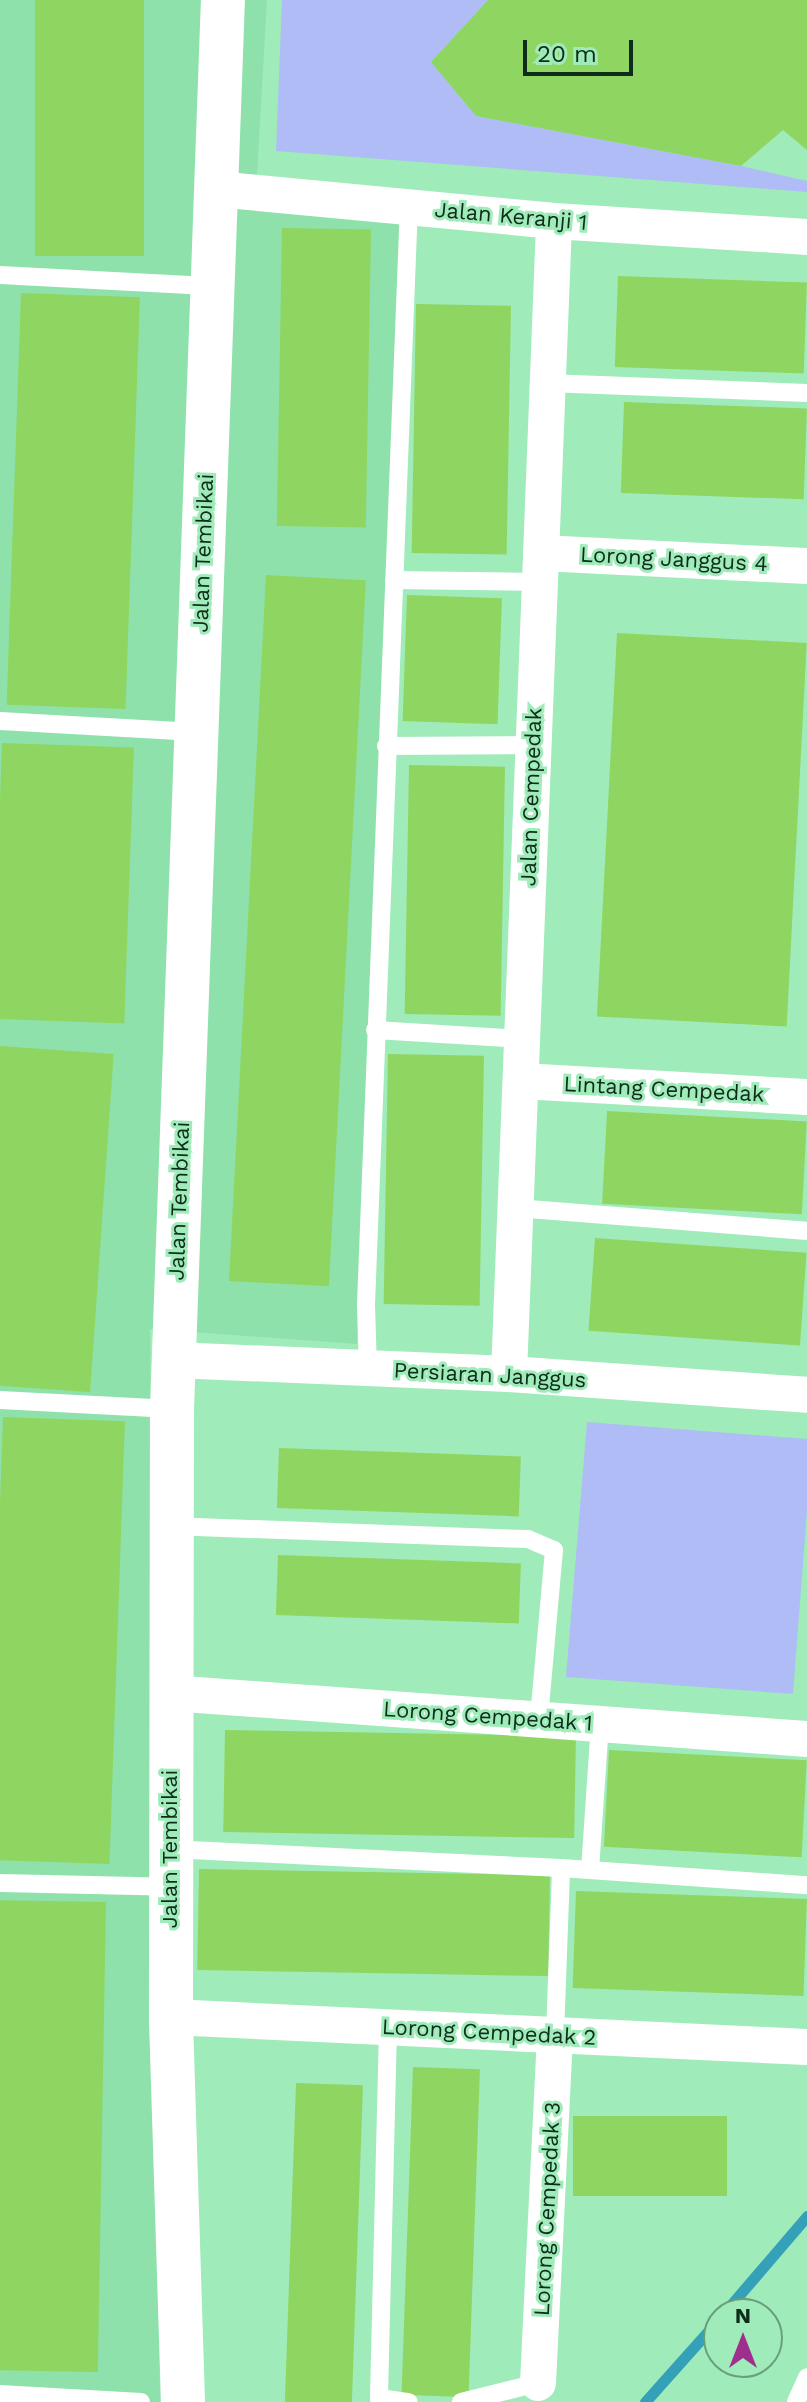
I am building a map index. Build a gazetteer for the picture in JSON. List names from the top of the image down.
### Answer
{
  "streets": {
    "street": [
      "Jalan Keranji 1",
      "Jalan Tembikai",
      "Lorong Janggus 4",
      "Jalan Cempedak",
      "Lintang Cempedak",
      "Persiaran Janggus",
      "Lorong Cempedak 1",
      "Lorong Cempedak 2",
      "Lorong Cempedak 3"
    ]
  },
  "crossings": [
    ["Jalan Keranji 1", "Jalan Tembikai"],
    ["Jalan Keranji 1", "Jalan Cempedak"],
    ["Jalan Tembikai", "Persiaran Janggus"],
    ["Jalan Tembikai", "Lorong Cempedak 1"],
    ["Jalan Tembikai", "Lorong Cempedak 2"],
    ["Lorong Janggus 4", "Jalan Cempedak"],
    ["Jalan Cempedak", "Lintang Cempedak"],
    ["Jalan Cempedak", "Persiaran Janggus"],
    ["Lorong Cempedak 2", "Lorong Cempedak 3"]
  ],
  "scale_bar": "20 m",
  "north": "top"
}
